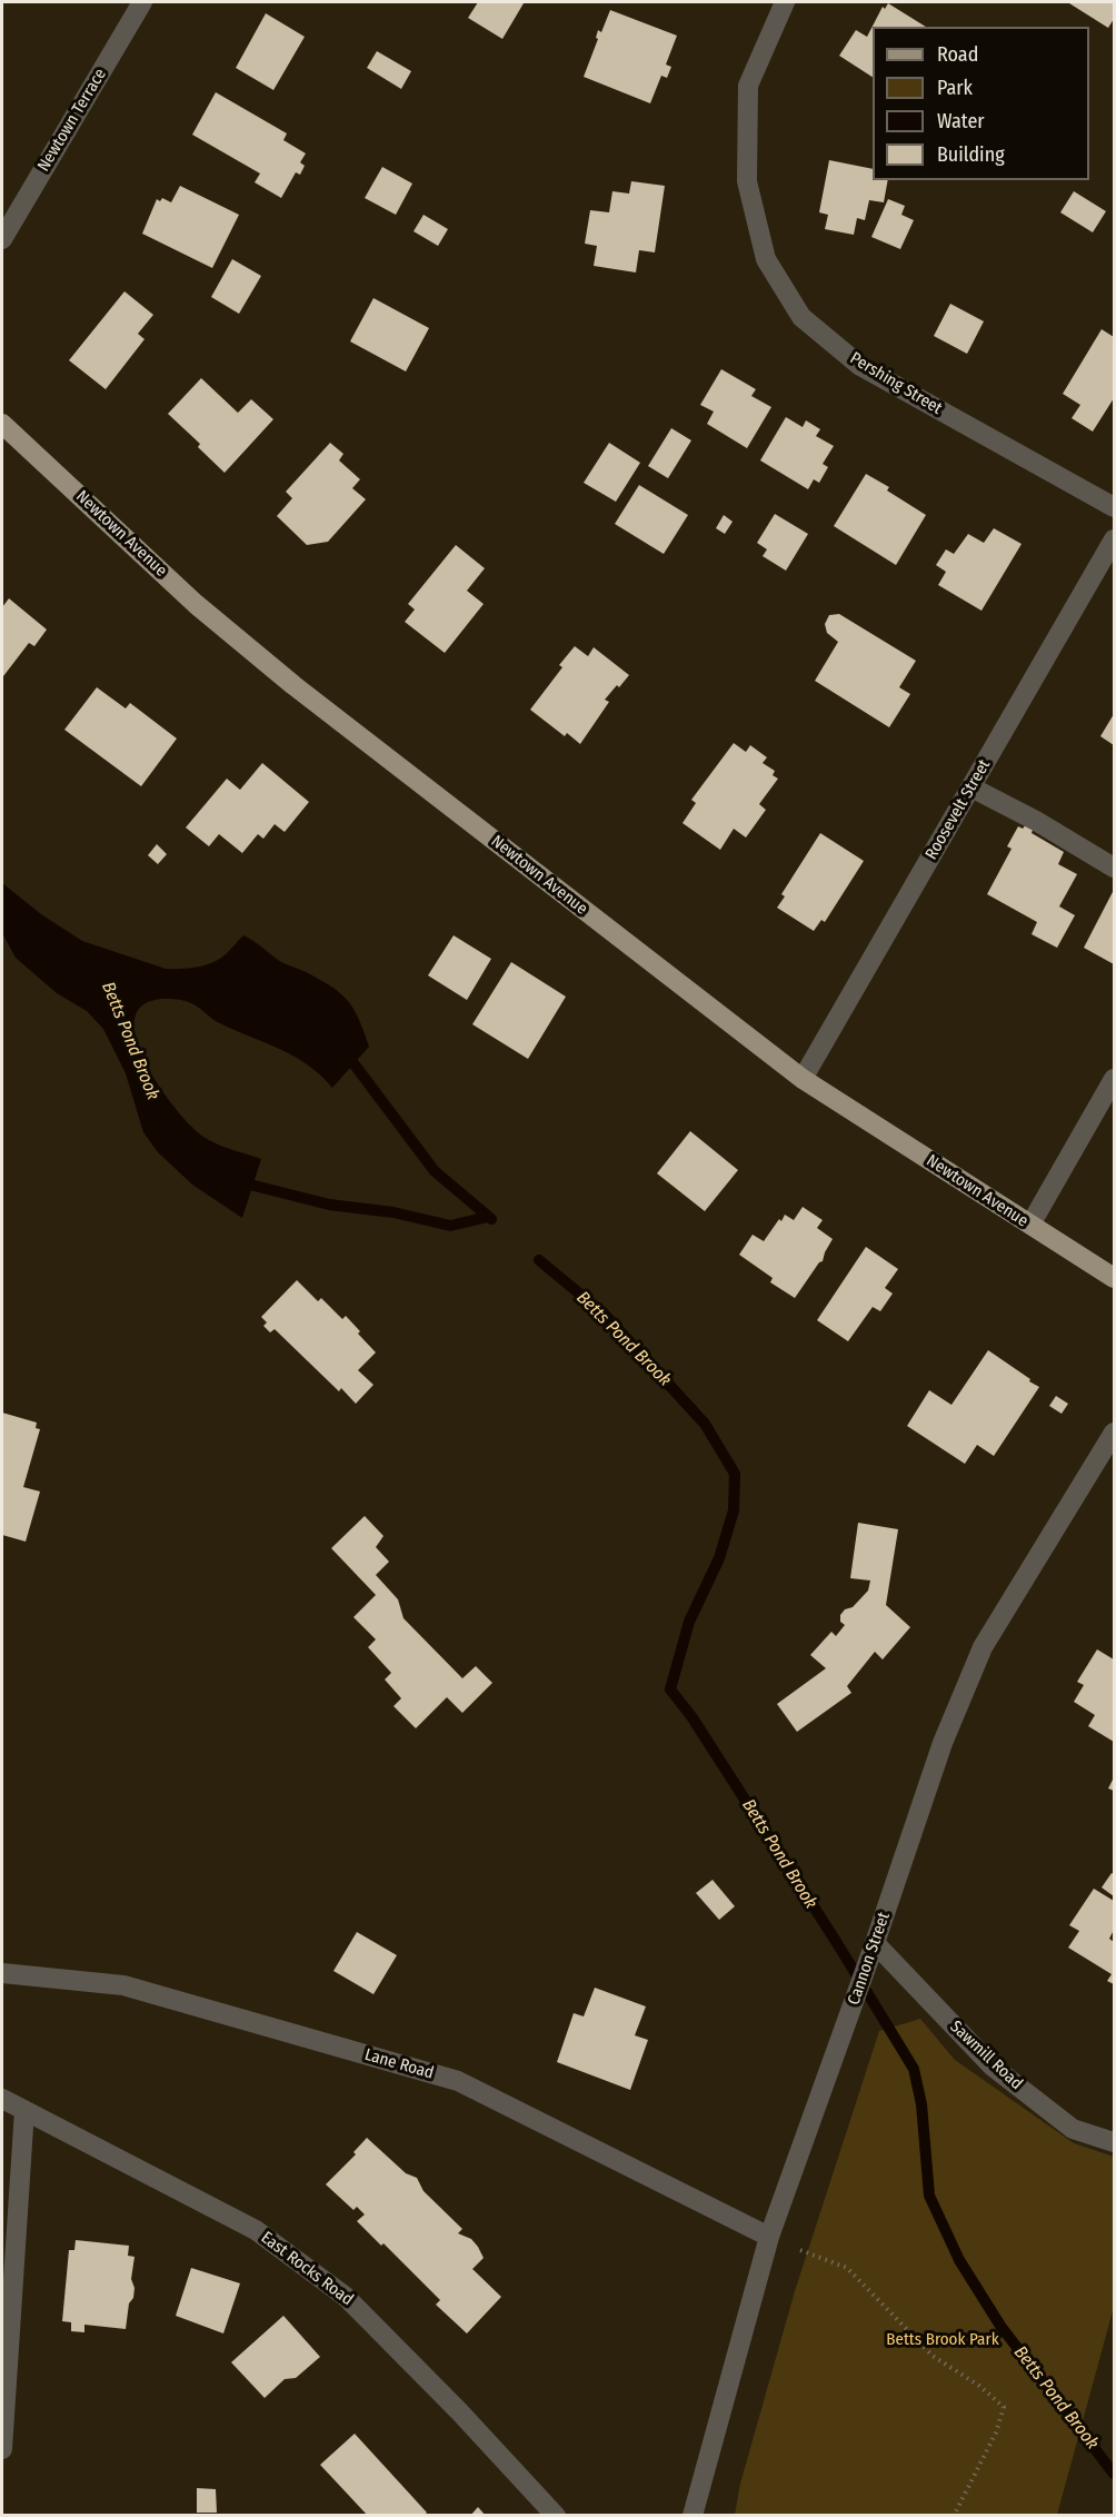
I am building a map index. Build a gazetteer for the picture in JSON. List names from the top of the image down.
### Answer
{
  "streets": {
    "main road": ["Newtown Avenue"],
    "street": [
      "Newtown Terrace",
      "Pershing Street",
      "Roosevelt Street",
      "Cannon Street",
      "Sawmill Road",
      "Lane Road",
      "East Rocks Road"
    ]
  },
  "crossings": [
    ["Newtown Avenue", "Roosevelt Street"],
    ["Cannon Street", "Sawmill Road"],
    ["Cannon Street", "Lane Road"]
  ],
  "water": ["Betts Pond Brook"],
  "parks": ["Betts Brook Park"],
  "legend": [
    "Road",
    "Park",
    "Water",
    "Building"
  ]
}
